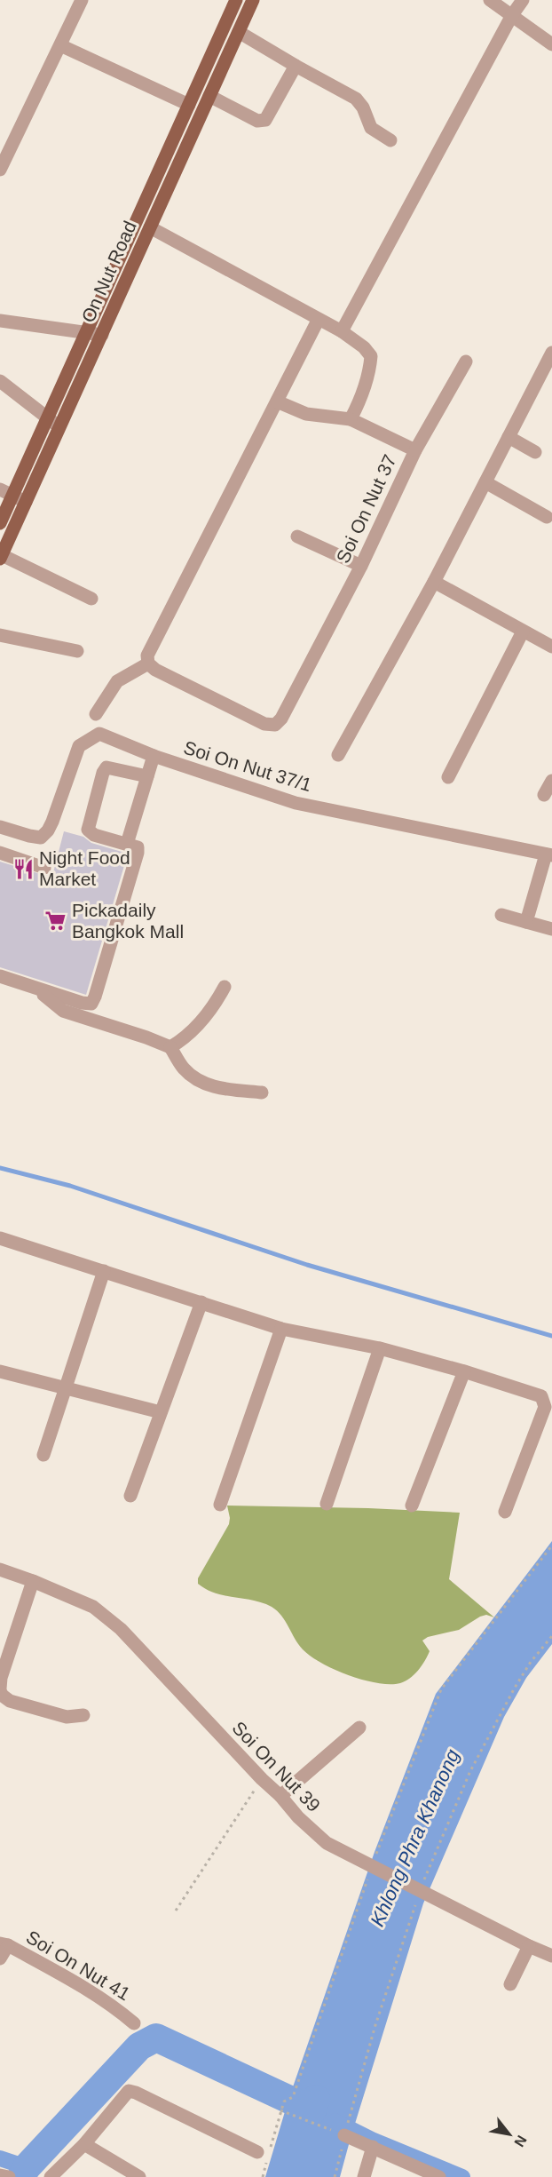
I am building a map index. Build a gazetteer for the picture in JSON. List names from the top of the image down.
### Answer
{
  "streets": {
    "main road": ["On Nut Road"],
    "street": [
      "Soi On Nut 37",
      "Soi On Nut 37/1",
      "Soi On Nut 39",
      "Soi On Nut 41"
    ]
  },
  "water": ["Khlong Phra Khanong"],
  "places": {
    "restaurant": ["Night Food Market"],
    "supermarket": ["Pickadaily Bangkok Mall"]
  },
  "north": "bottom right"
}
